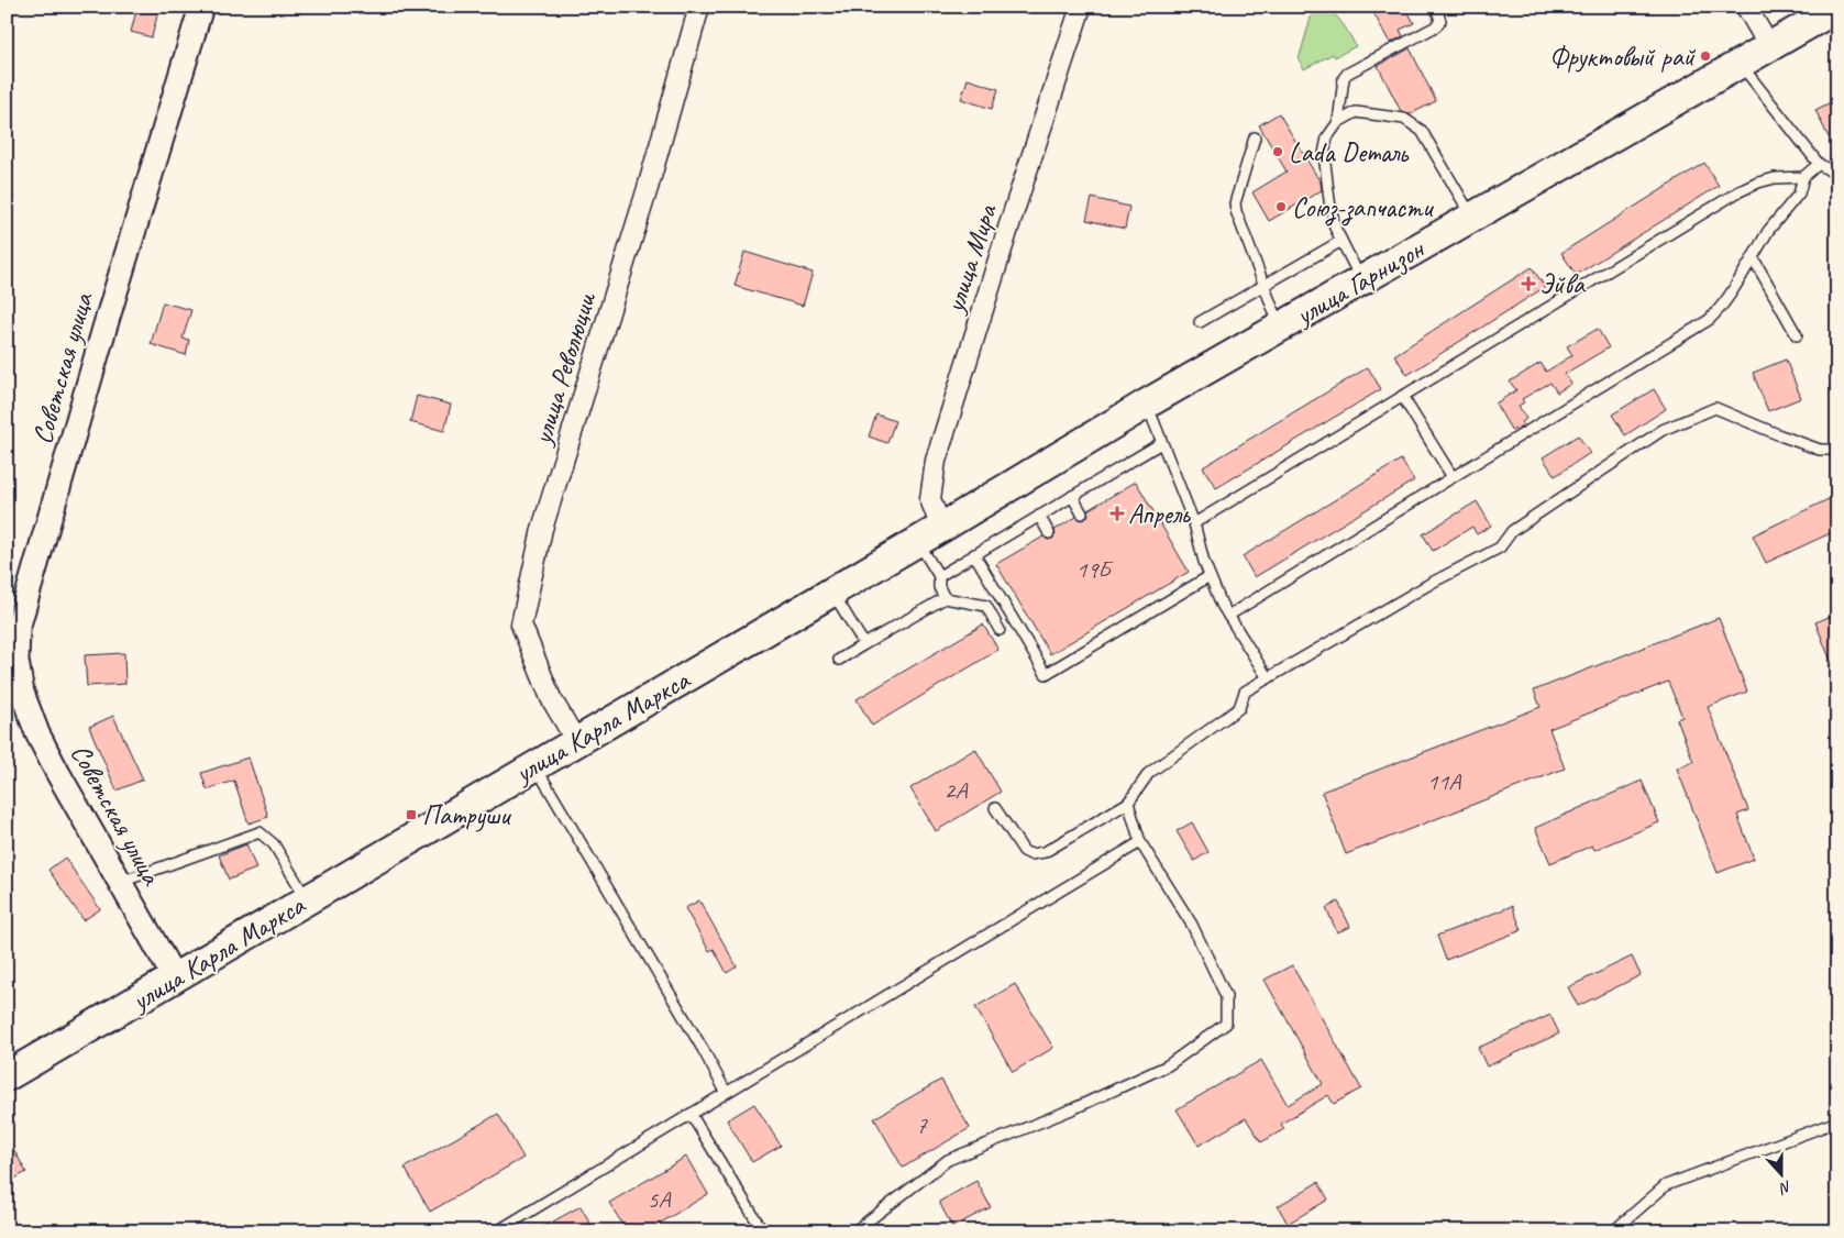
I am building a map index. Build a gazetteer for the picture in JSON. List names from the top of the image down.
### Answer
{
  "streets": {
    "main road": ["улица Гарнизон", "улица Карла Маркса"],
    "street": ["улица Мира", "Советская улица", "улица Революции"]
  },
  "crossings": [
    ["улица Мира", "улица Гарнизон"],
    ["улица Мира", "улица Карла Маркса"],
    ["улица Гарнизон", "улица Карла Маркса"],
    ["Советская улица", "улица Карла Маркса"],
    ["улица Революции", "улица Карла Маркса"]
  ],
  "places": {
    "other": ["Фруктовый рай", "Lada Dеталь", "Союз-запчасти"],
    "health": ["Эйва", "Апрель"],
    "transit": ["Патруши"]
  },
  "house_numbers": [
    "19Б",
    "11А",
    "2А",
    "7",
    "5А"
  ],
  "north": "bottom"
}
